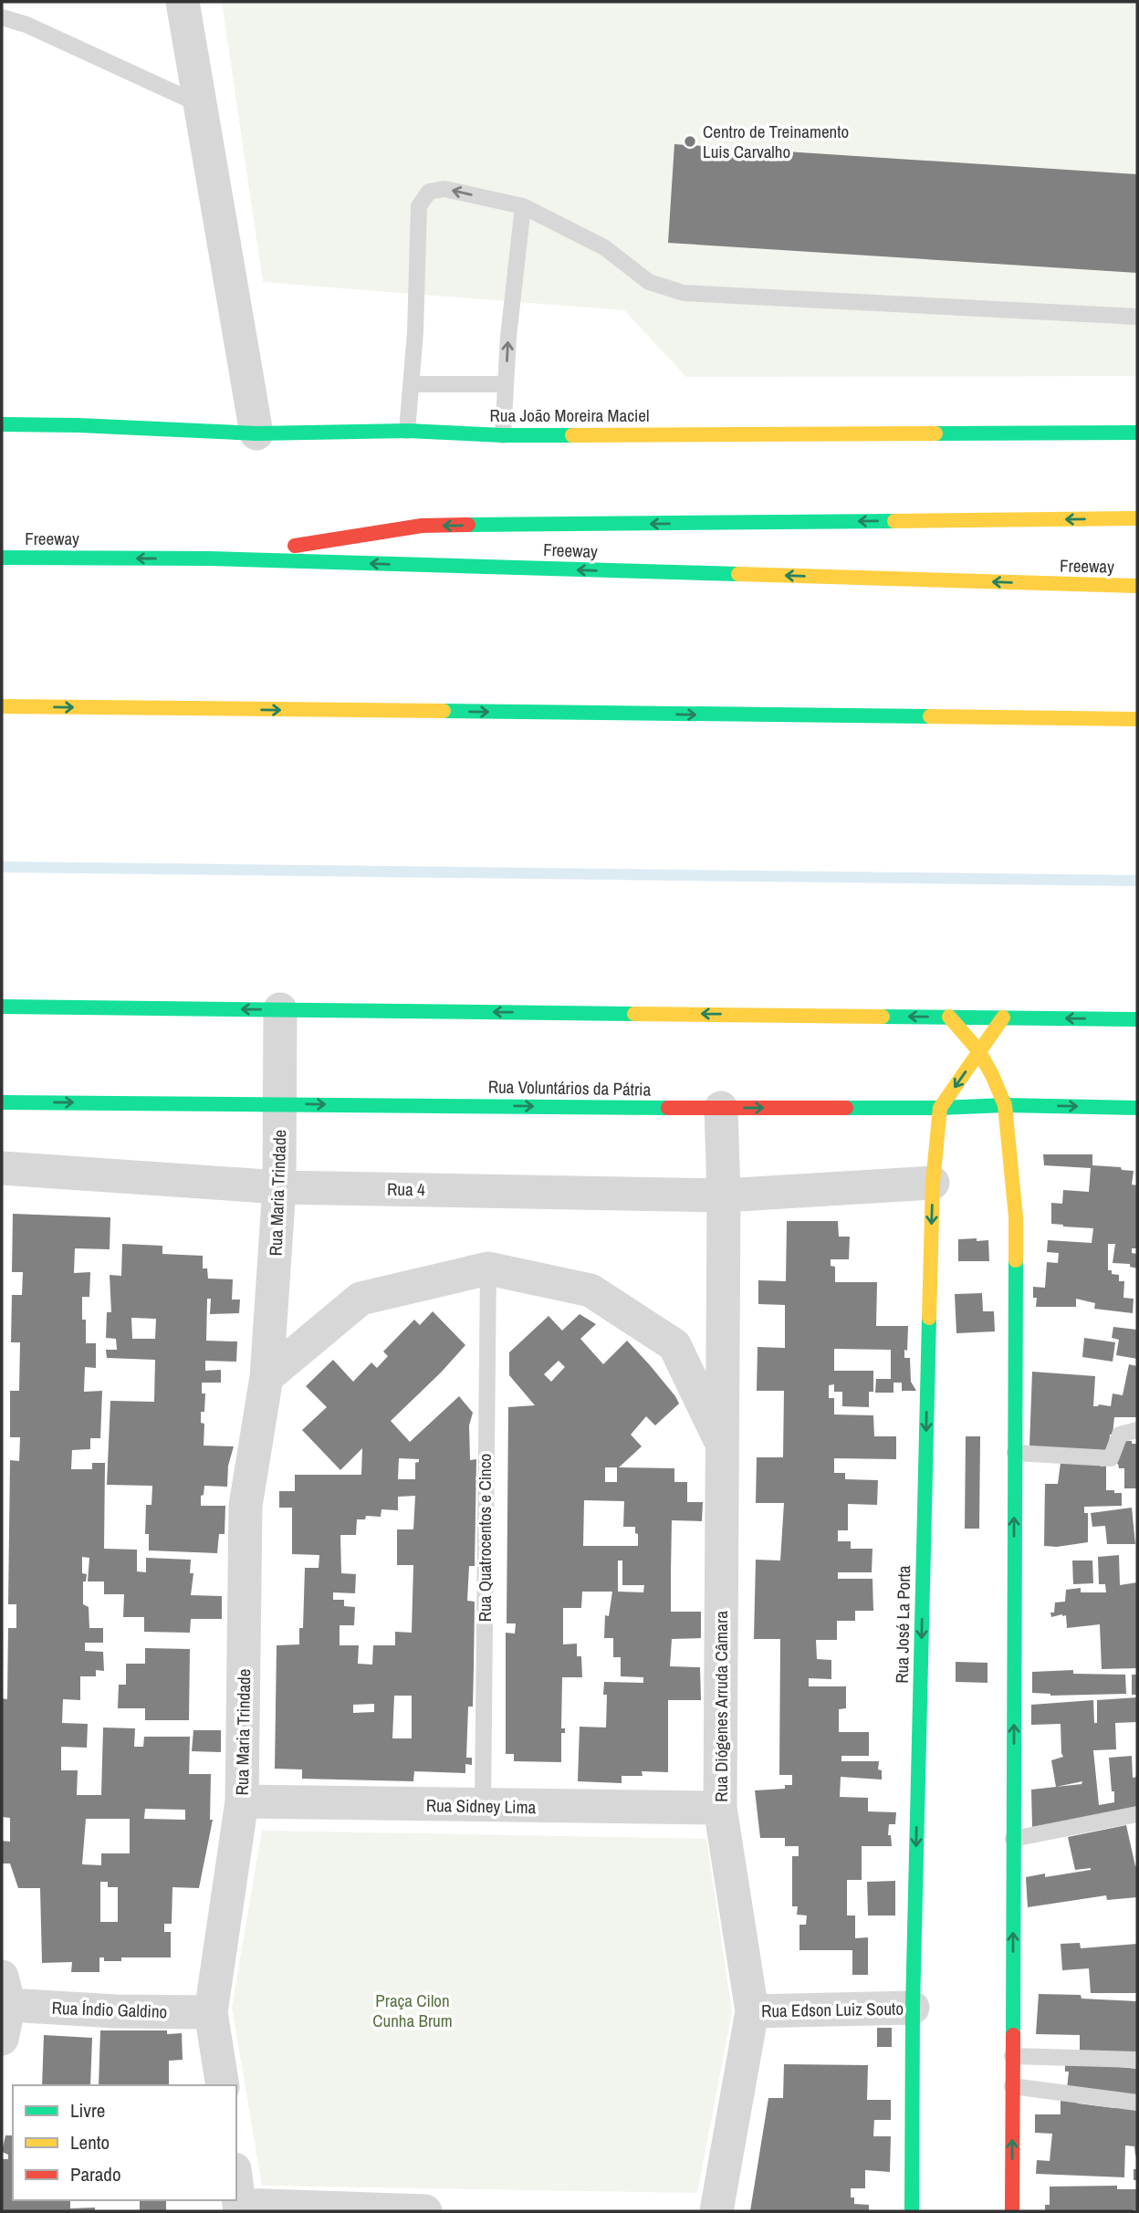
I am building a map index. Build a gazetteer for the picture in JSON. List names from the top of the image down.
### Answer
{
  "streets": {
    "main road": [
      "Rua João Moreira Maciel",
      "Freeway",
      "Rua Voluntários da Pátria",
      "Rua José La Porta"
    ],
    "street": [
      "Rua 4",
      "Rua Maria Trindade",
      "Rua Diógenes Arruda Câmara",
      "Rua Sidney Lima",
      "Rua Índio Galdino",
      "Rua Edson Luiz Souto"
    ],
    "lane": ["Rua Quatrocentos e Cinco"]
  },
  "crossings": [
    ["Rua Voluntários da Pátria", "Rua Maria Trindade"],
    ["Rua Voluntários da Pátria", "Rua José La Porta"],
    ["Rua 4", "Rua Maria Trindade"],
    ["Rua 4", "Rua José La Porta"],
    ["Rua 4", "Rua Diógenes Arruda Câmara"],
    ["Rua Maria Trindade", "Rua Sidney Lima"],
    ["Rua Maria Trindade", "Rua Índio Galdino"],
    ["Rua Quatrocentos e Cinco", "Rua Sidney Lima"],
    ["Rua José La Porta", "Rua Edson Luiz Souto"],
    ["Rua Diógenes Arruda Câmara", "Rua Sidney Lima"],
    ["Rua Diógenes Arruda Câmara", "Rua Edson Luiz Souto"]
  ],
  "parks": ["Praça Cilon Cunha Brum"],
  "places": ["Centro de Treinamento Luis Carvalho"],
  "legend": ["Livre", "Lento", "Parado"]
}
